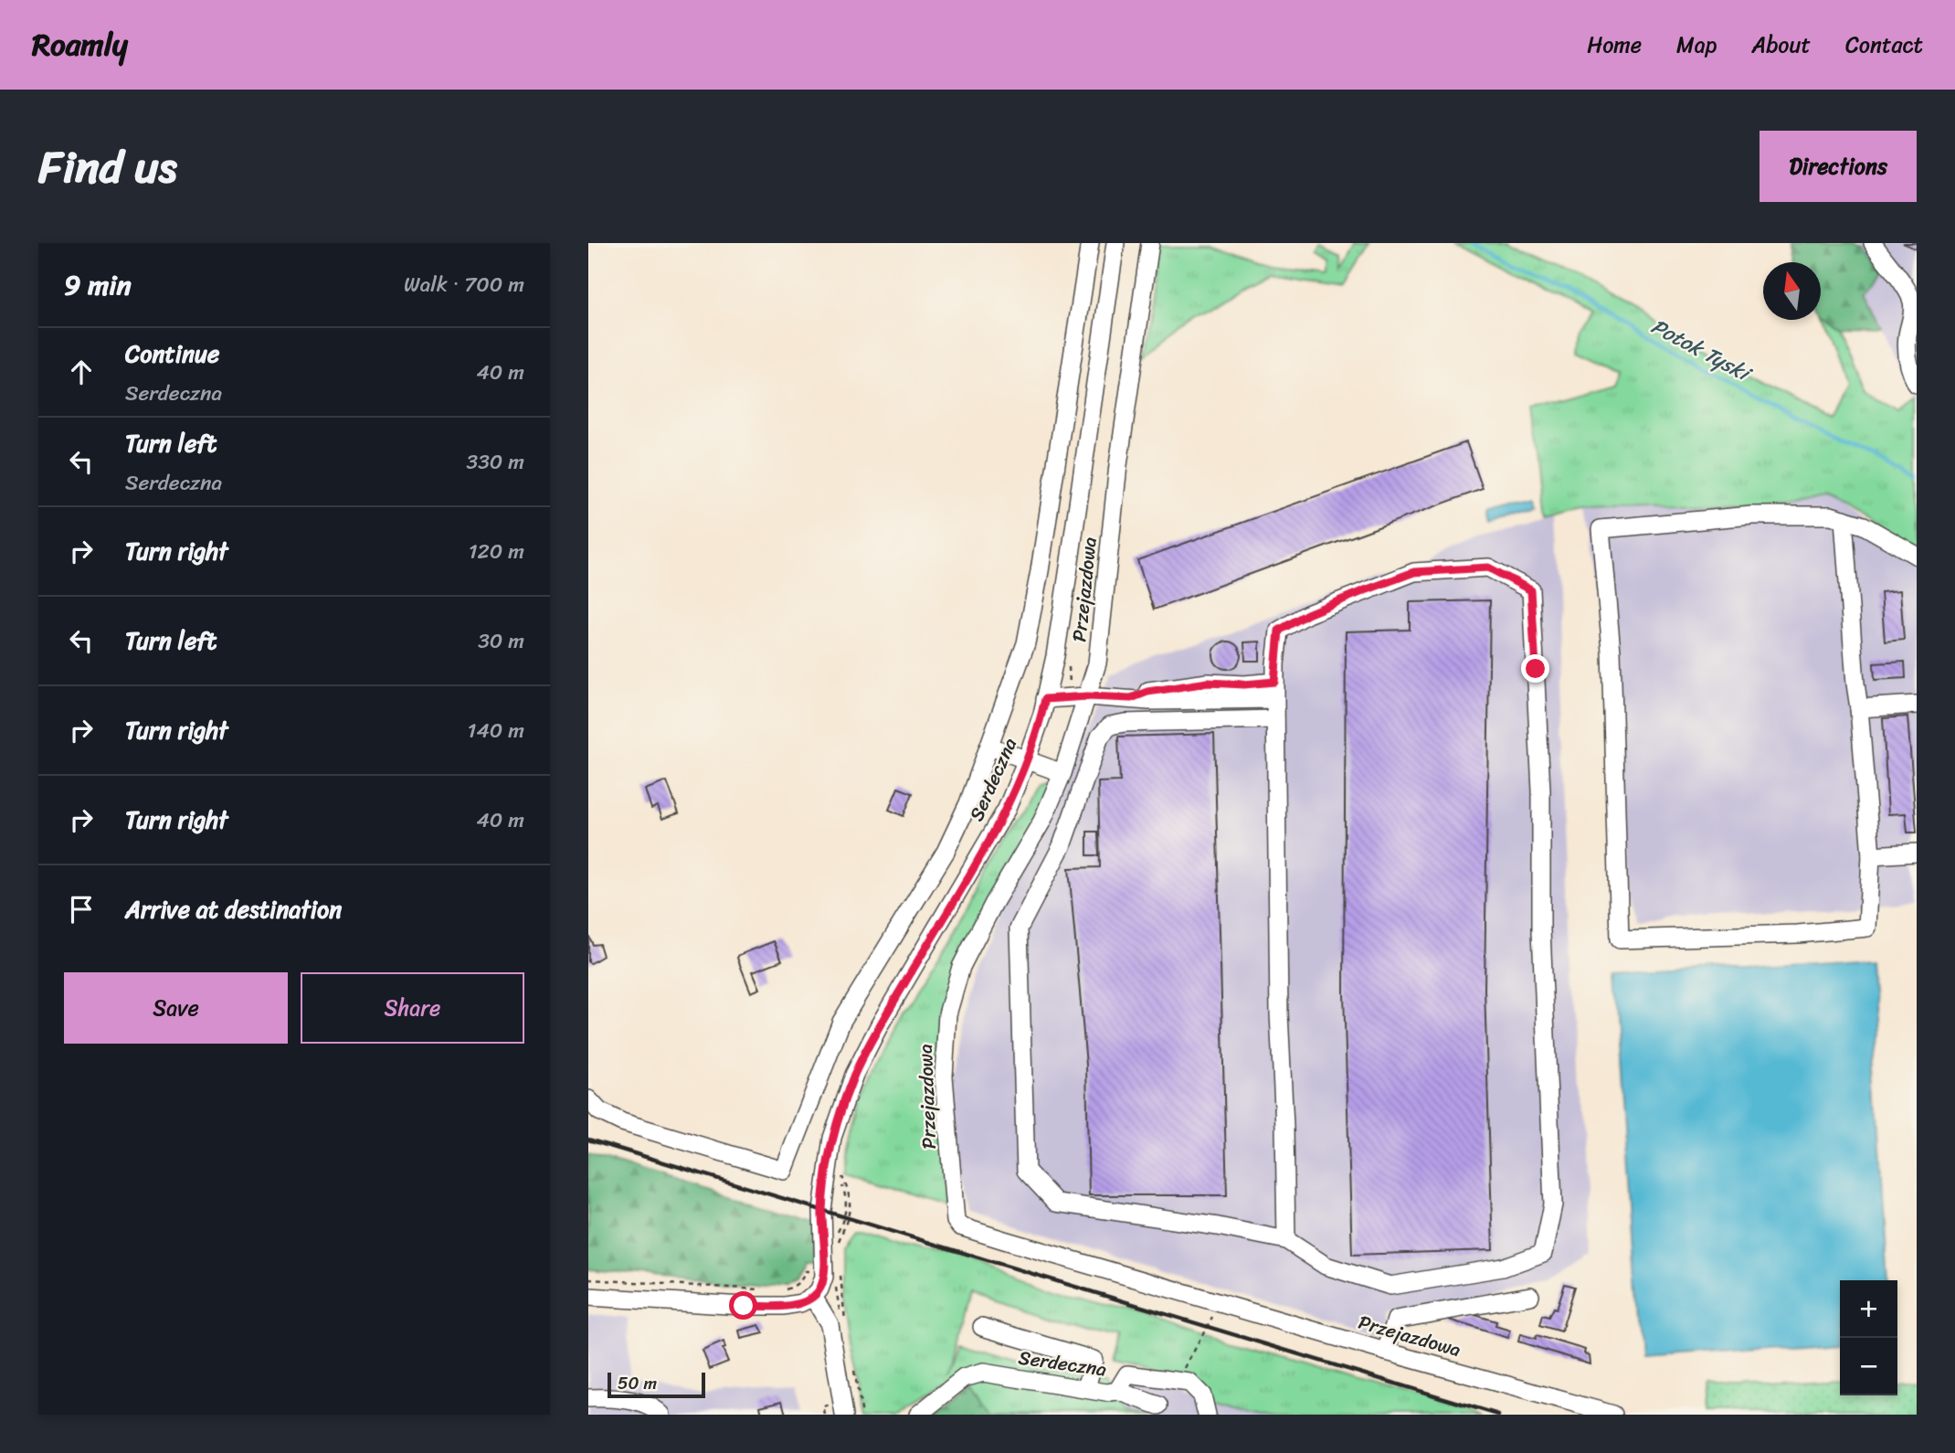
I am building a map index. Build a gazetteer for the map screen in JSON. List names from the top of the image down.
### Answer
{
  "streets": {
    "street": ["Przejazdowa", "Serdeczna"]
  },
  "water": ["Potok Tyski"],
  "scale_bar": "50 m",
  "north": "top",
  "page": {
    "header": "Roamly",
    "nav": [
      "Home",
      "Map",
      "About",
      "Contact"
    ],
    "title": "Find us",
    "buttons": [
      "Directions",
      ["Save", "Share"]
    ],
    "heading": ["9 min", "Walk · 700 m"],
    "list": [
      ["Continue", "Serdeczna", "40 m"],
      ["Turn left", "Serdeczna", "330 m"],
      ["Turn right", "120 m"],
      ["Turn left", "30 m"],
      ["Turn right", "140 m"],
      ["Turn right", "40 m"],
      "Arrive at destination"
    ],
    "map_buttons": ["+", "−"],
    "scale": "50 m"
  }
}
